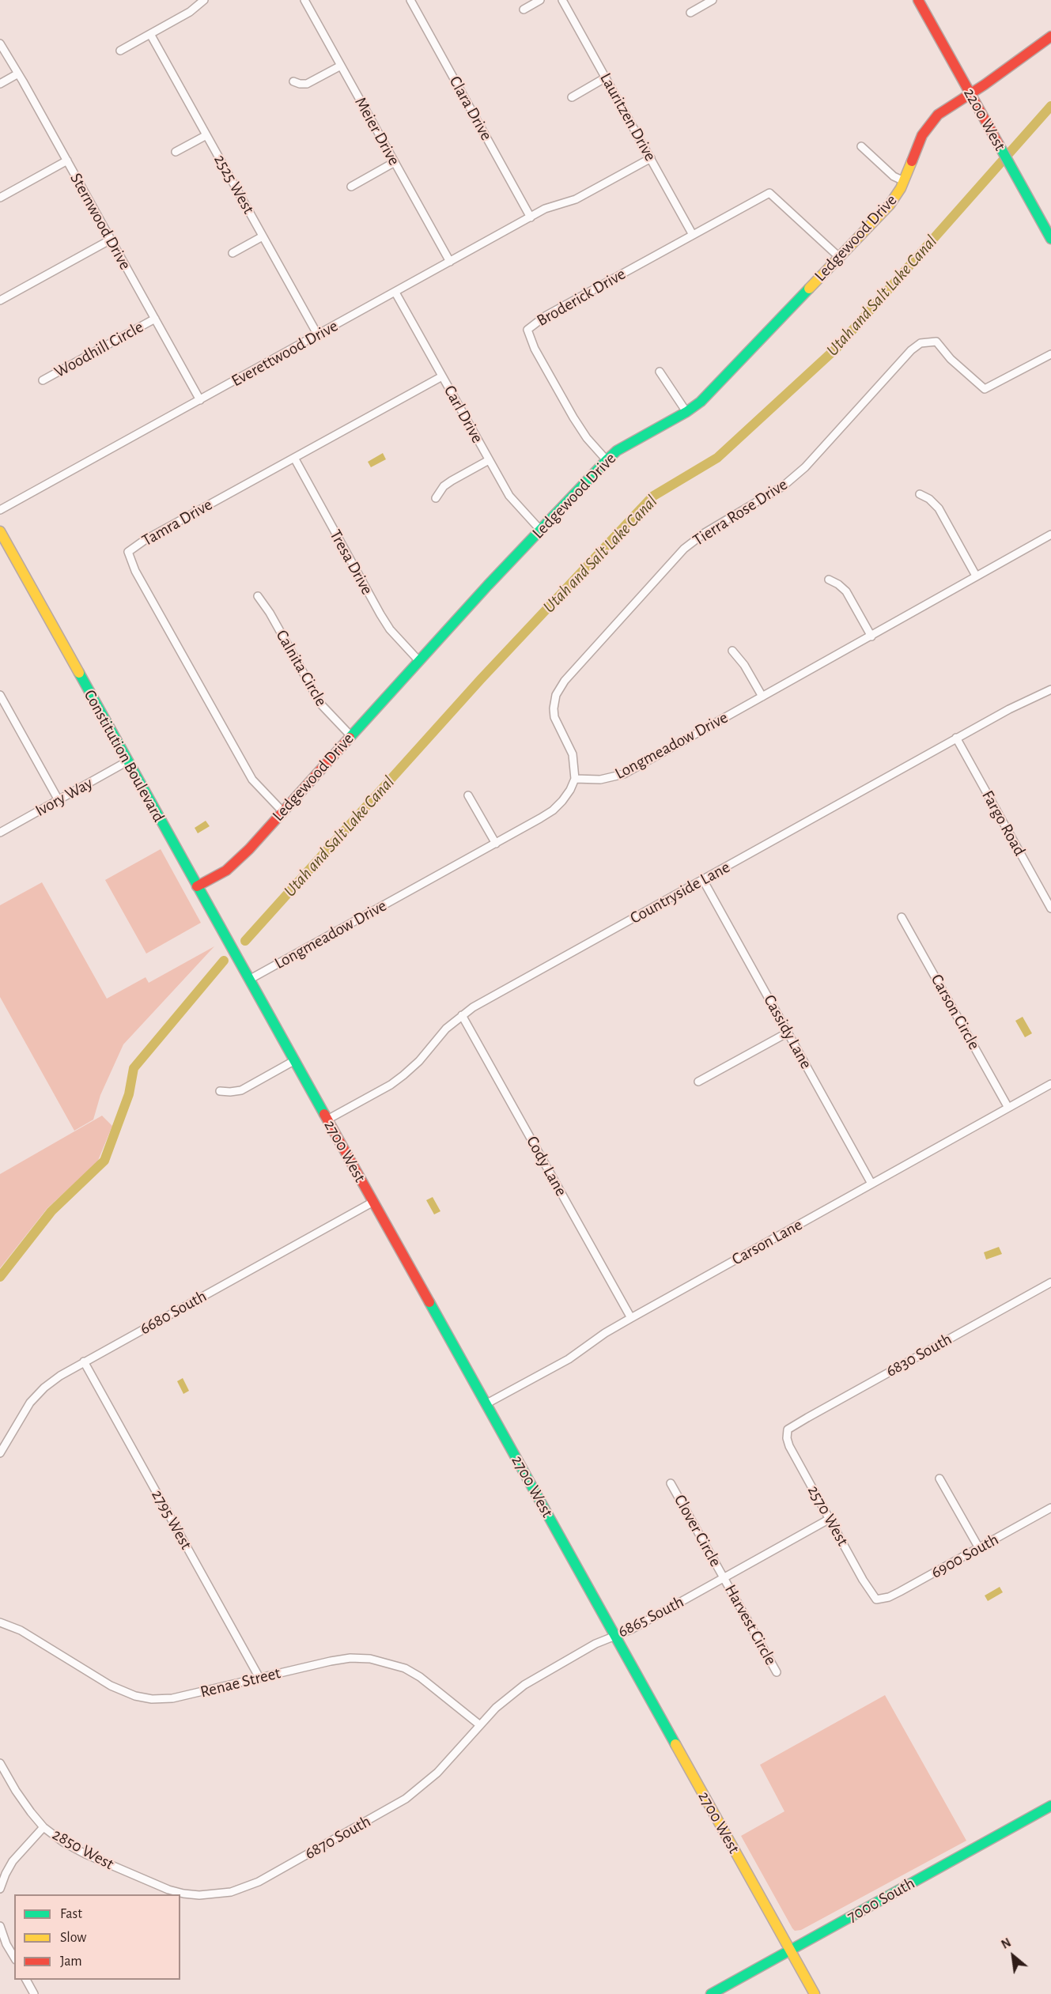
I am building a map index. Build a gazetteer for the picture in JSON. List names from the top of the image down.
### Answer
{
  "streets": {
    "main road": [
      "2200 West",
      "Ledgewood Drive",
      "Constitution Boulevard",
      "2700 West",
      "7000 South"
    ],
    "street": [
      "Clara Drive",
      "Lauritzen Drive",
      "Meier Drive",
      "2525 West",
      "Sternwood Drive",
      "Broderick Drive",
      "Woodhill Circle",
      "Everettwood Drive",
      "Carl Drive",
      "Tierra Rose Drive",
      "Tamra Drive",
      "Tresa Drive",
      "Calnita Circle",
      "Longmeadow Drive",
      "Ivory Way",
      "Fargo Road",
      "Countryside Lane",
      "Carson Circle",
      "Cassidy Lane",
      "Cody Lane",
      "Carson Lane",
      "6680 South",
      "6830 South",
      "2570 West",
      "2795 West",
      "Clover Circle",
      "6900 South",
      "6865 South",
      "Harvest Circle",
      "Renae Street",
      "6870 South",
      "2850 West"
    ]
  },
  "crossings": [
    ["Clara Drive", "Everettwood Drive"],
    ["Lauritzen Drive", "Broderick Drive"],
    ["Lauritzen Drive", "Everettwood Drive"],
    ["2200 West", "Ledgewood Drive"],
    ["Meier Drive", "Everettwood Drive"],
    ["2525 West", "Everettwood Drive"],
    ["Sternwood Drive", "Woodhill Circle"],
    ["Sternwood Drive", "Everettwood Drive"],
    ["Ledgewood Drive", "Broderick Drive"],
    ["Ledgewood Drive", "Carl Drive"],
    ["Ledgewood Drive", "Tamra Drive"],
    ["Ledgewood Drive", "Tresa Drive"],
    ["Ledgewood Drive", "Calnita Circle"],
    ["Ledgewood Drive", "Constitution Boulevard"],
    ["Everettwood Drive", "Carl Drive"],
    ["Carl Drive", "Tamra Drive"],
    ["Tierra Rose Drive", "Longmeadow Drive"],
    ["Tamra Drive", "Tresa Drive"],
    ["Longmeadow Drive", "Constitution Boulevard"],
    ["Longmeadow Drive", "2700 West"],
    ["Constitution Boulevard", "Ivory Way"],
    ["Constitution Boulevard", "2700 West"],
    ["Fargo Road", "Countryside Lane"],
    ["Countryside Lane", "Cassidy Lane"],
    ["Countryside Lane", "2700 West"],
    ["Countryside Lane", "Cody Lane"],
    ["Carson Circle", "Carson Lane"],
    ["Cassidy Lane", "Carson Lane"],
    ["2700 West", "Carson Lane"],
    ["2700 West", "6680 South"],
    ["2700 West", "6865 South"],
    ["2700 West", "7000 South"],
    ["Cody Lane", "Carson Lane"],
    ["6680 South", "2795 West"],
    ["6830 South", "2570 West"],
    ["2570 West", "6900 South"],
    ["2570 West", "6865 South"],
    ["2795 West", "Renae Street"],
    ["Clover Circle", "6865 South"],
    ["Clover Circle", "Harvest Circle"],
    ["6865 South", "Harvest Circle"],
    ["6865 South", "Renae Street"],
    ["6865 South", "6870 South"],
    ["Renae Street", "6870 South"],
    ["6870 South", "2850 West"]
  ],
  "water": ["Utah and Salt Lake Canal"],
  "legend": ["Fast", "Slow", "Jam"],
  "north": "top left"
}
